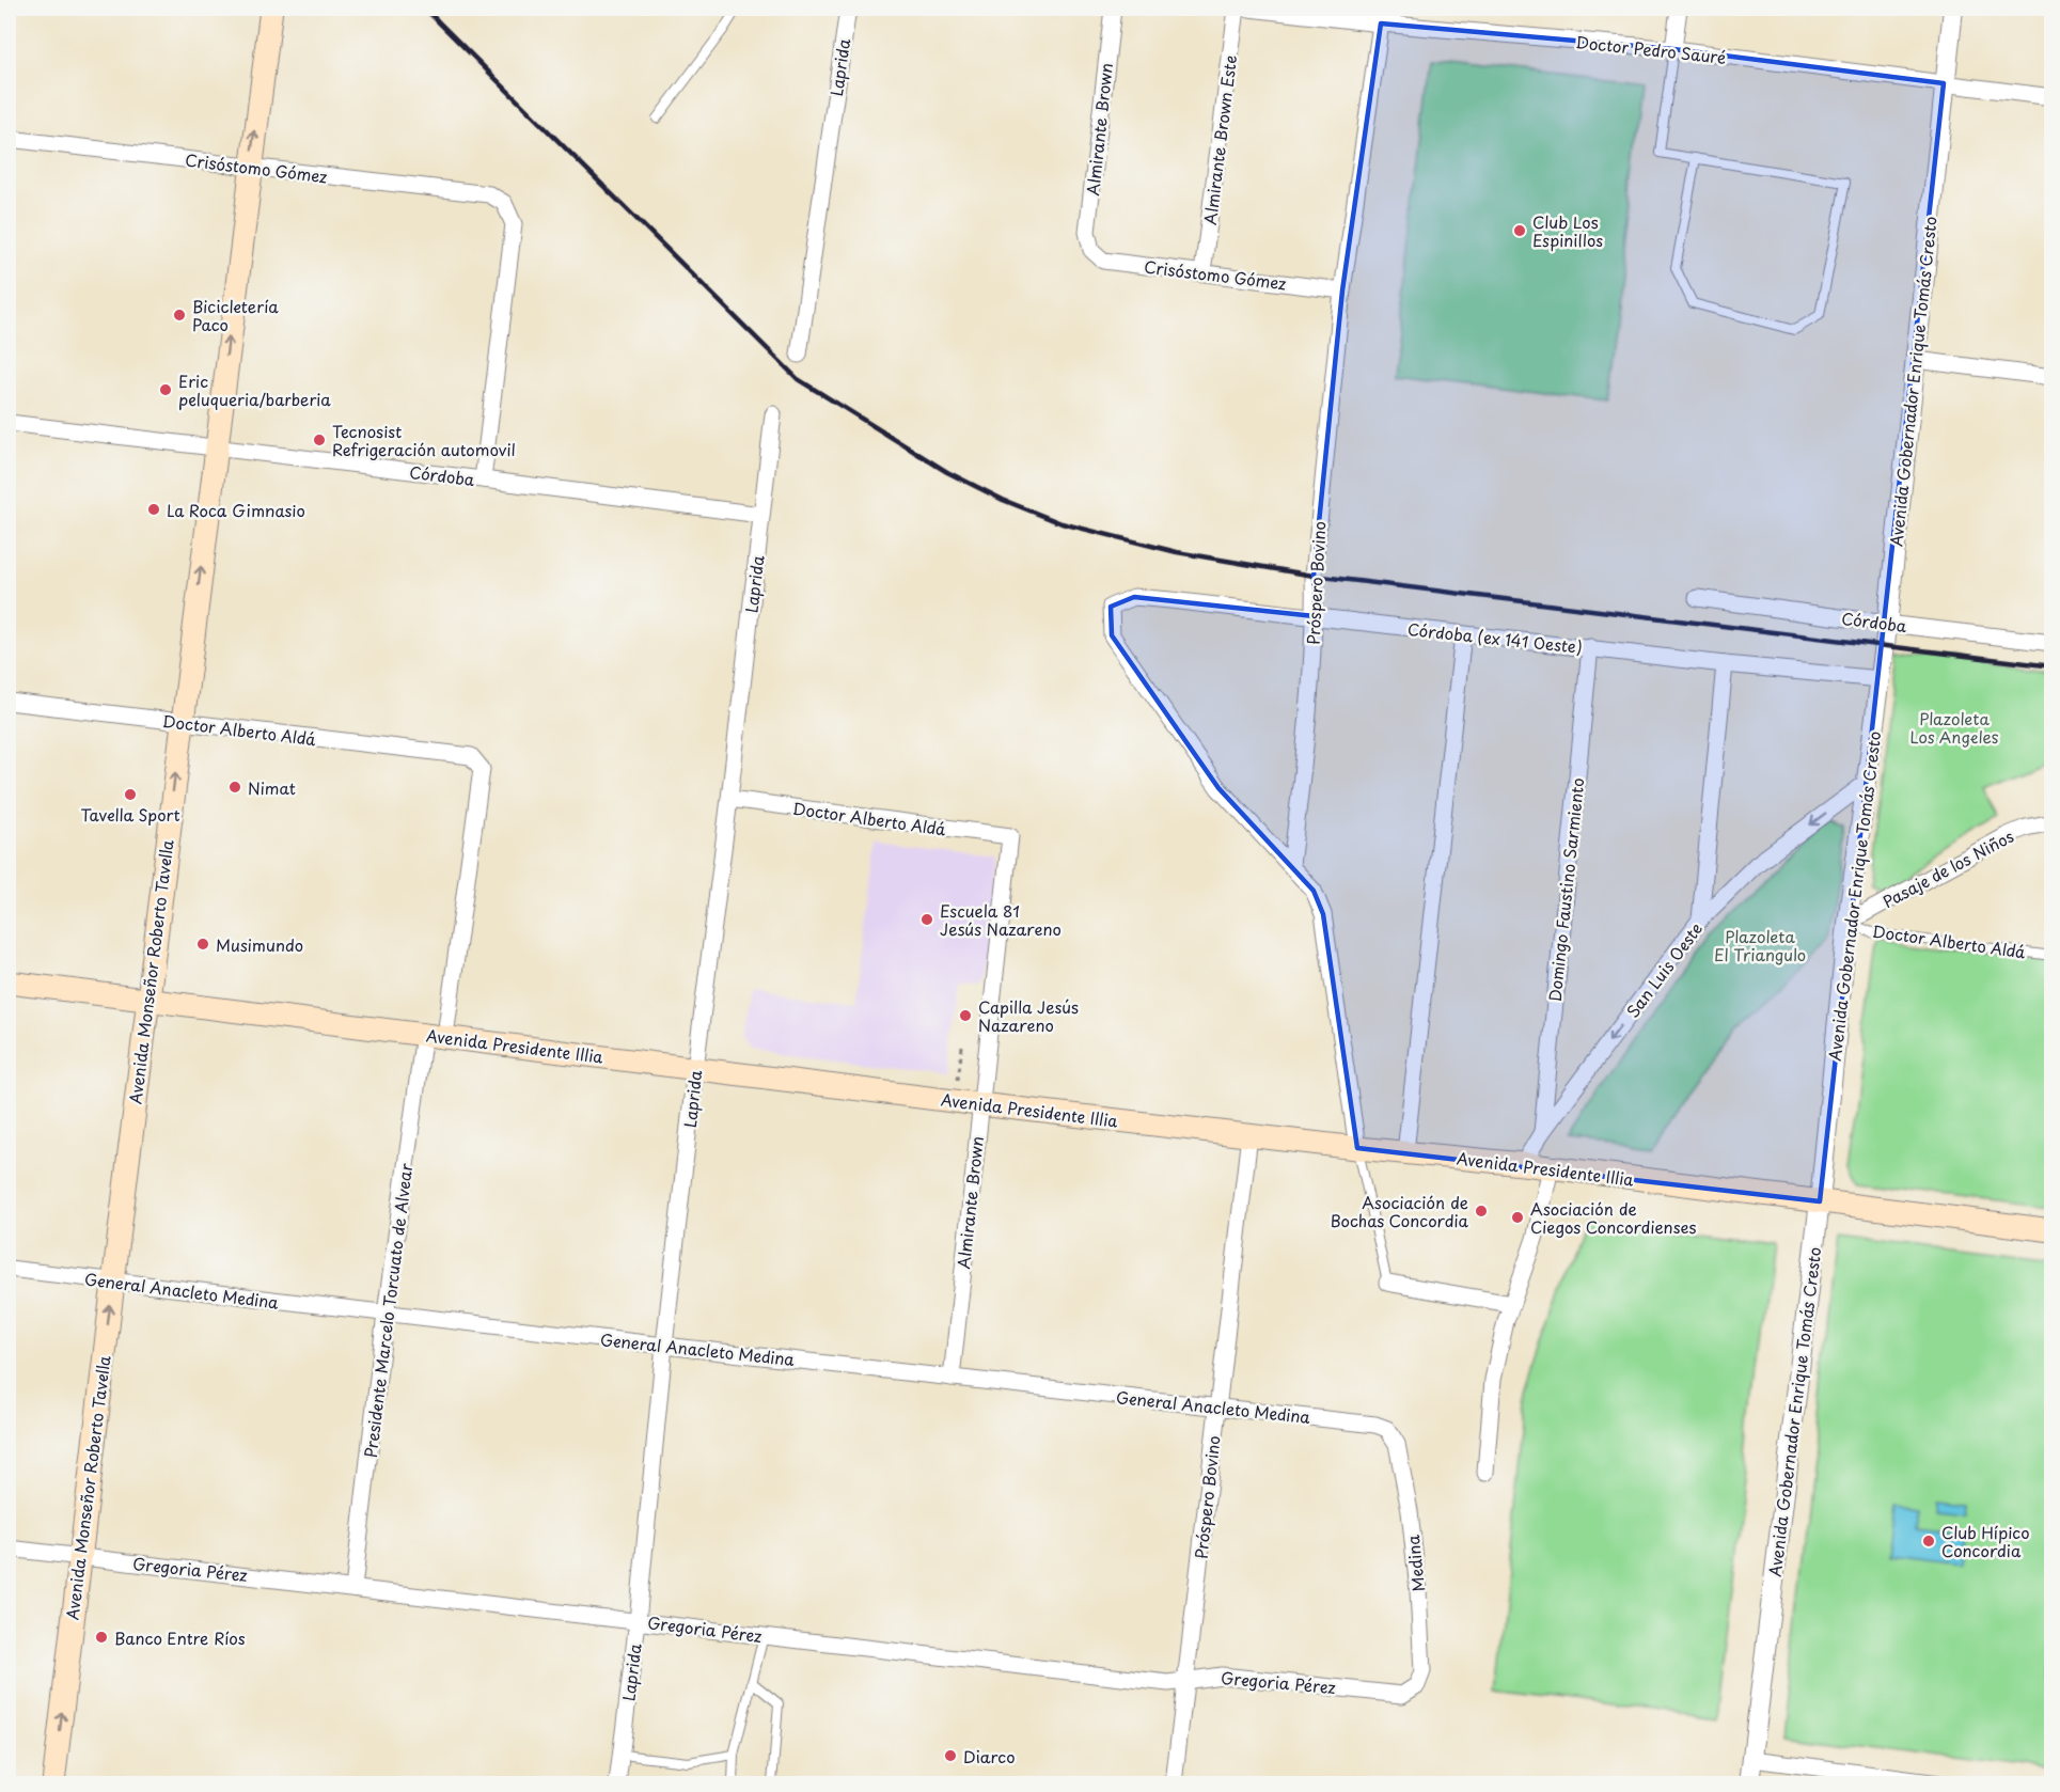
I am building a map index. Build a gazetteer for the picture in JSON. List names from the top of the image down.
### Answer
{
  "streets": {
    "main road": ["Avenida Monseñor Roberto Tavella", "Avenida Presidente Illia"],
    "street": [
      "Doctor Pedro Sauré",
      "Laprida",
      "Almirante Brown",
      "Almirante Brown Este",
      "Crisóstomo Gómez",
      "Avenida Gobernador Enrique Tomás Cresto",
      "Córdoba",
      "Próspero Bovino",
      "Córdoba (ex 141 Oeste)",
      "Doctor Alberto Aldá",
      "Pasaje de los Niños",
      "Domingo Faustino Sarmiento",
      "San Luis Oeste",
      "General Anacleto Medina",
      "Presidente Marcelo Torcuato de Alvear",
      "Medina",
      "Gregoria Pérez"
    ]
  },
  "crossings": [
    ["Doctor Pedro Sauré", "Avenida Gobernador Enrique Tomás Cresto"],
    ["Doctor Pedro Sauré", "Próspero Bovino"],
    ["Laprida", "Córdoba"],
    ["Laprida", "Doctor Alberto Aldá"],
    ["Laprida", "Avenida Presidente Illia"],
    ["Laprida", "General Anacleto Medina"],
    ["Laprida", "Gregoria Pérez"],
    ["Almirante Brown", "Crisóstomo Gómez"],
    ["Almirante Brown", "Doctor Alberto Aldá"],
    ["Almirante Brown", "Avenida Presidente Illia"],
    ["Almirante Brown", "General Anacleto Medina"],
    ["Almirante Brown Este", "Crisóstomo Gómez"],
    ["Crisóstomo Gómez", "Córdoba"],
    ["Crisóstomo Gómez", "Próspero Bovino"],
    ["Crisóstomo Gómez", "Avenida Monseñor Roberto Tavella"],
    ["Avenida Gobernador Enrique Tomás Cresto", "Córdoba"],
    ["Avenida Gobernador Enrique Tomás Cresto", "Córdoba (ex 141 Oeste)"],
    ["Avenida Gobernador Enrique Tomás Cresto", "Doctor Alberto Aldá"],
    ["Avenida Gobernador Enrique Tomás Cresto", "Pasaje de los Niños"],
    ["Avenida Gobernador Enrique Tomás Cresto", "San Luis Oeste"],
    ["Avenida Gobernador Enrique Tomás Cresto", "Avenida Presidente Illia"],
    ["Córdoba", "Avenida Monseñor Roberto Tavella"],
    ["Próspero Bovino", "Córdoba (ex 141 Oeste)"],
    ["Próspero Bovino", "Avenida Presidente Illia"],
    ["Próspero Bovino", "General Anacleto Medina"],
    ["Próspero Bovino", "Gregoria Pérez"],
    ["Córdoba (ex 141 Oeste)", "Domingo Faustino Sarmiento"],
    ["Doctor Alberto Aldá", "Pasaje de los Niños"],
    ["Doctor Alberto Aldá", "Avenida Monseñor Roberto Tavella"],
    ["Doctor Alberto Aldá", "Presidente Marcelo Torcuato de Alvear"],
    ["Domingo Faustino Sarmiento", "San Luis Oeste"],
    ["San Luis Oeste", "Avenida Presidente Illia"],
    ["Avenida Monseñor Roberto Tavella", "Avenida Presidente Illia"],
    ["Avenida Monseñor Roberto Tavella", "General Anacleto Medina"],
    ["Avenida Monseñor Roberto Tavella", "Gregoria Pérez"],
    ["Avenida Presidente Illia", "Presidente Marcelo Torcuato de Alvear"],
    ["General Anacleto Medina", "Presidente Marcelo Torcuato de Alvear"],
    ["General Anacleto Medina", "Medina"],
    ["Presidente Marcelo Torcuato de Alvear", "Gregoria Pérez"],
    ["Medina", "Gregoria Pérez"]
  ],
  "one_way": ["San Luis Oeste", "Avenida Monseñor Roberto Tavella"],
  "parks": ["Plazoleta Los Angeles", "Plazoleta El Triangulo"],
  "places": [
    "Club Los Espinillos",
    "Bicicletería Paco",
    "Eric peluqueria/barberia",
    "Tecnosist Refrigeración automovil",
    "La Roca Gimnasio",
    "Nimat",
    "Tavella Sport",
    "Escuela 81 Jesús Nazareno",
    "Musimundo",
    "Capilla Jesús Nazareno",
    "Asociación de Bochas Concordia",
    "Asociación de Ciegos Concordienses",
    "Club Hípico Concordia",
    "Banco Entre Ríos",
    "Diarco"
  ]
}
